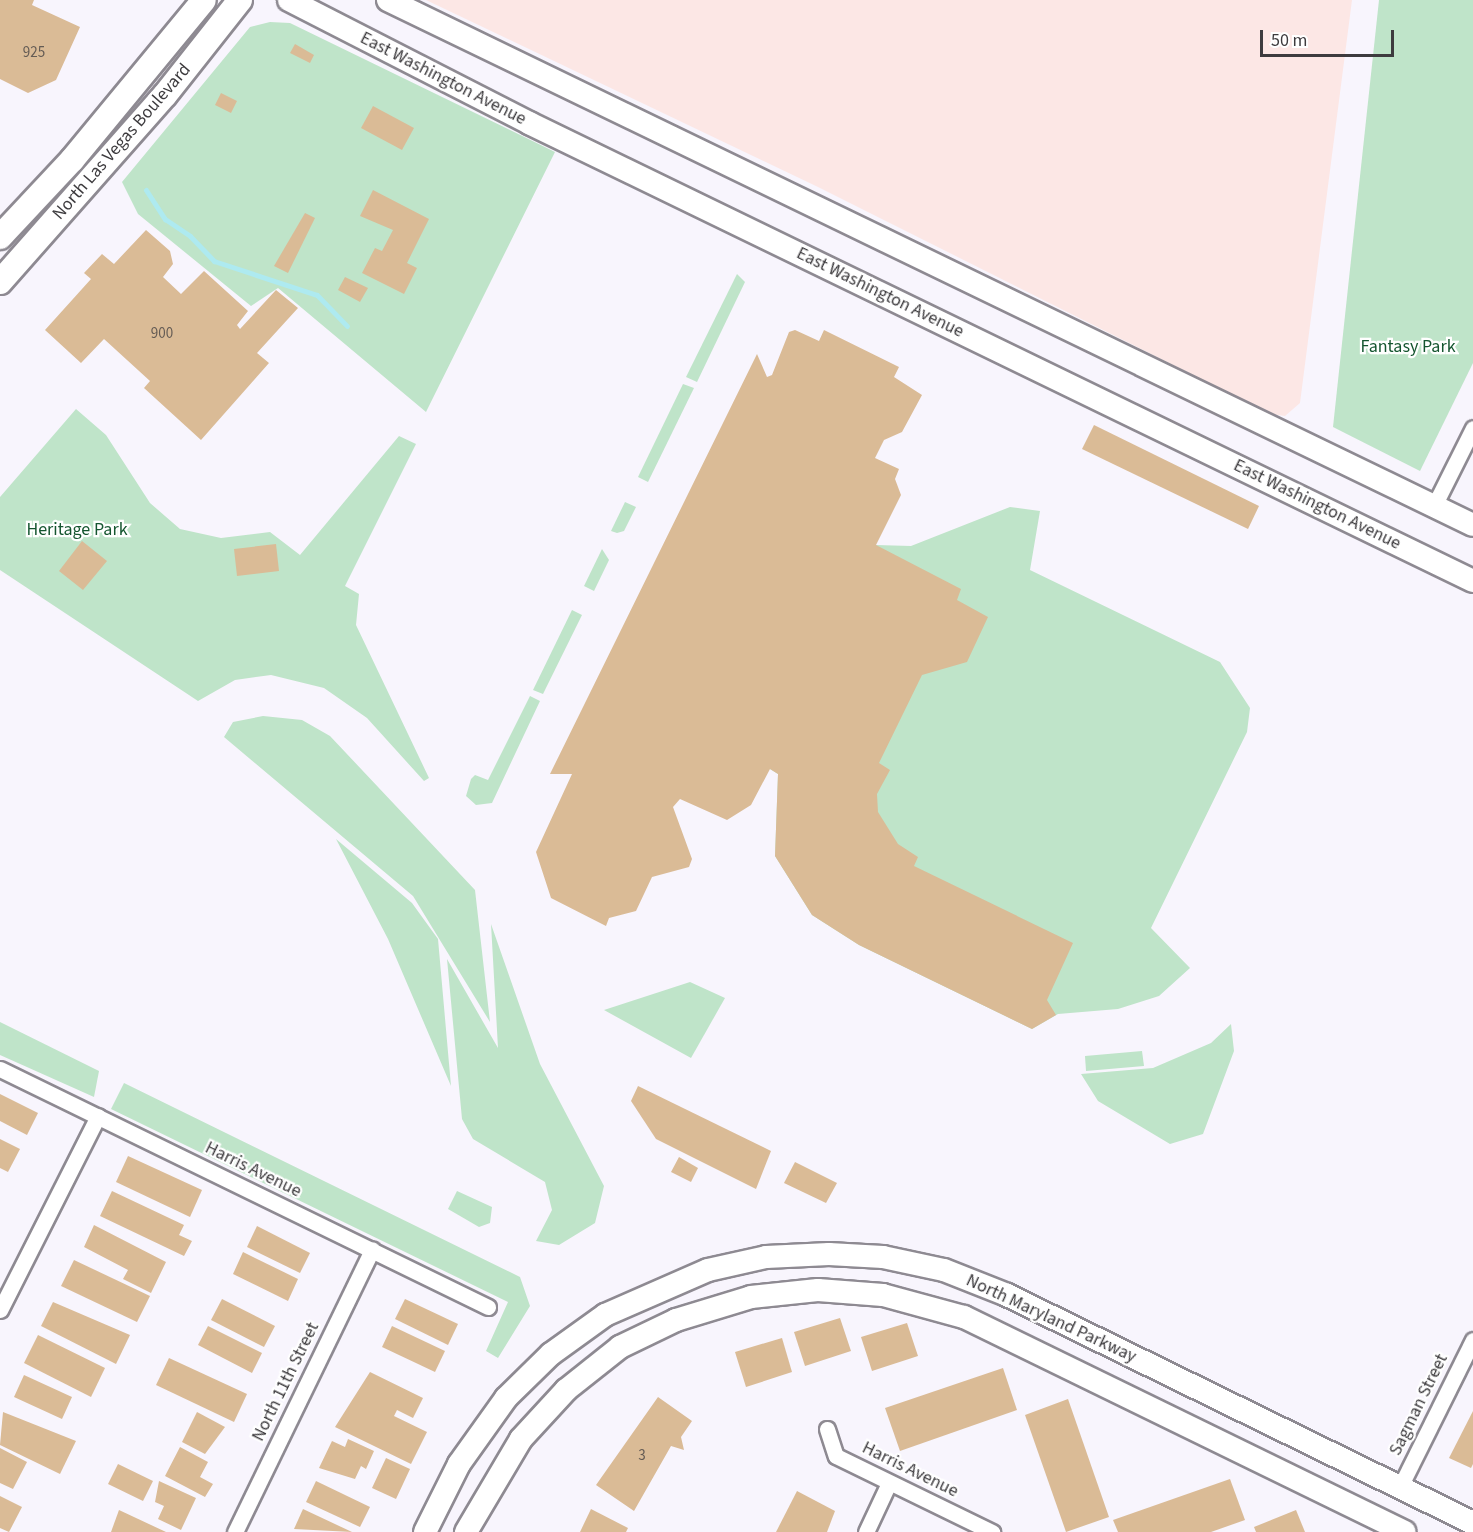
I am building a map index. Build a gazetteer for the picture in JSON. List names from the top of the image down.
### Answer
{
  "streets": {
    "main road": ["East Washington Avenue", "North Las Vegas Boulevard", "North Maryland Parkway"],
    "street": ["Harris Avenue", "North 11th Street", "Sagman Street"]
  },
  "crossings": [
    ["Harris Avenue", "North 11th Street"],
    ["North Maryland Parkway", "Sagman Street"]
  ],
  "parks": ["Fantasy Park", "Heritage Park"],
  "house_numbers": ["925", "900", "3"],
  "scale_bar": "50 m"
}
